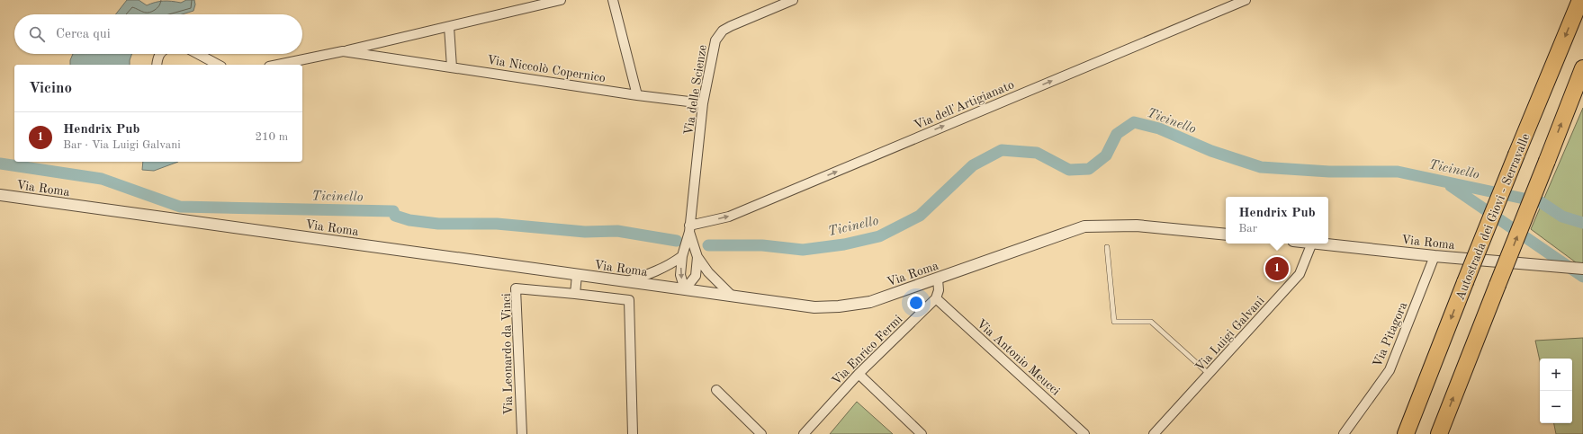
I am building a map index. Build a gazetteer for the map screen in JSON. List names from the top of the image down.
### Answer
{
  "streets": {
    "highway": ["Autostrada dei Giovi - Serravalle"],
    "street": [
      "Via Niccolò Copernico",
      "Via delle Scienze",
      "Via dell'Artigianato",
      "Via Roma",
      "Via Luigi Galvani",
      "Via Pitagora",
      "Via Enrico Fermi",
      "Via Leonardo da Vinci",
      "Via Antonio Meucci"
    ]
  },
  "crossings": [
    ["Via Niccolò Copernico", "Via delle Scienze"],
    ["Via delle Scienze", "Via dell'Artigianato"],
    ["Via delle Scienze", "Via Roma"],
    ["Via Roma", "Via Pitagora"],
    ["Via Enrico Fermi", "Via Antonio Meucci"]
  ],
  "one_way": ["Via dell'Artigianato"],
  "water": ["Ticinello"],
  "page": {
    "search": "Cerca qui",
    "heading": "Vicino",
    "list": [
      {
        "mark": "1",
        "name": "Hendrix Pub",
        "note": "Bar · Via Luigi Galvani",
        "value": "210 m"
      }
    ],
    "popup": ["Hendrix Pub", "Bar"],
    "pins": "1",
    "map_buttons": ["+", "−"]
  }
}
